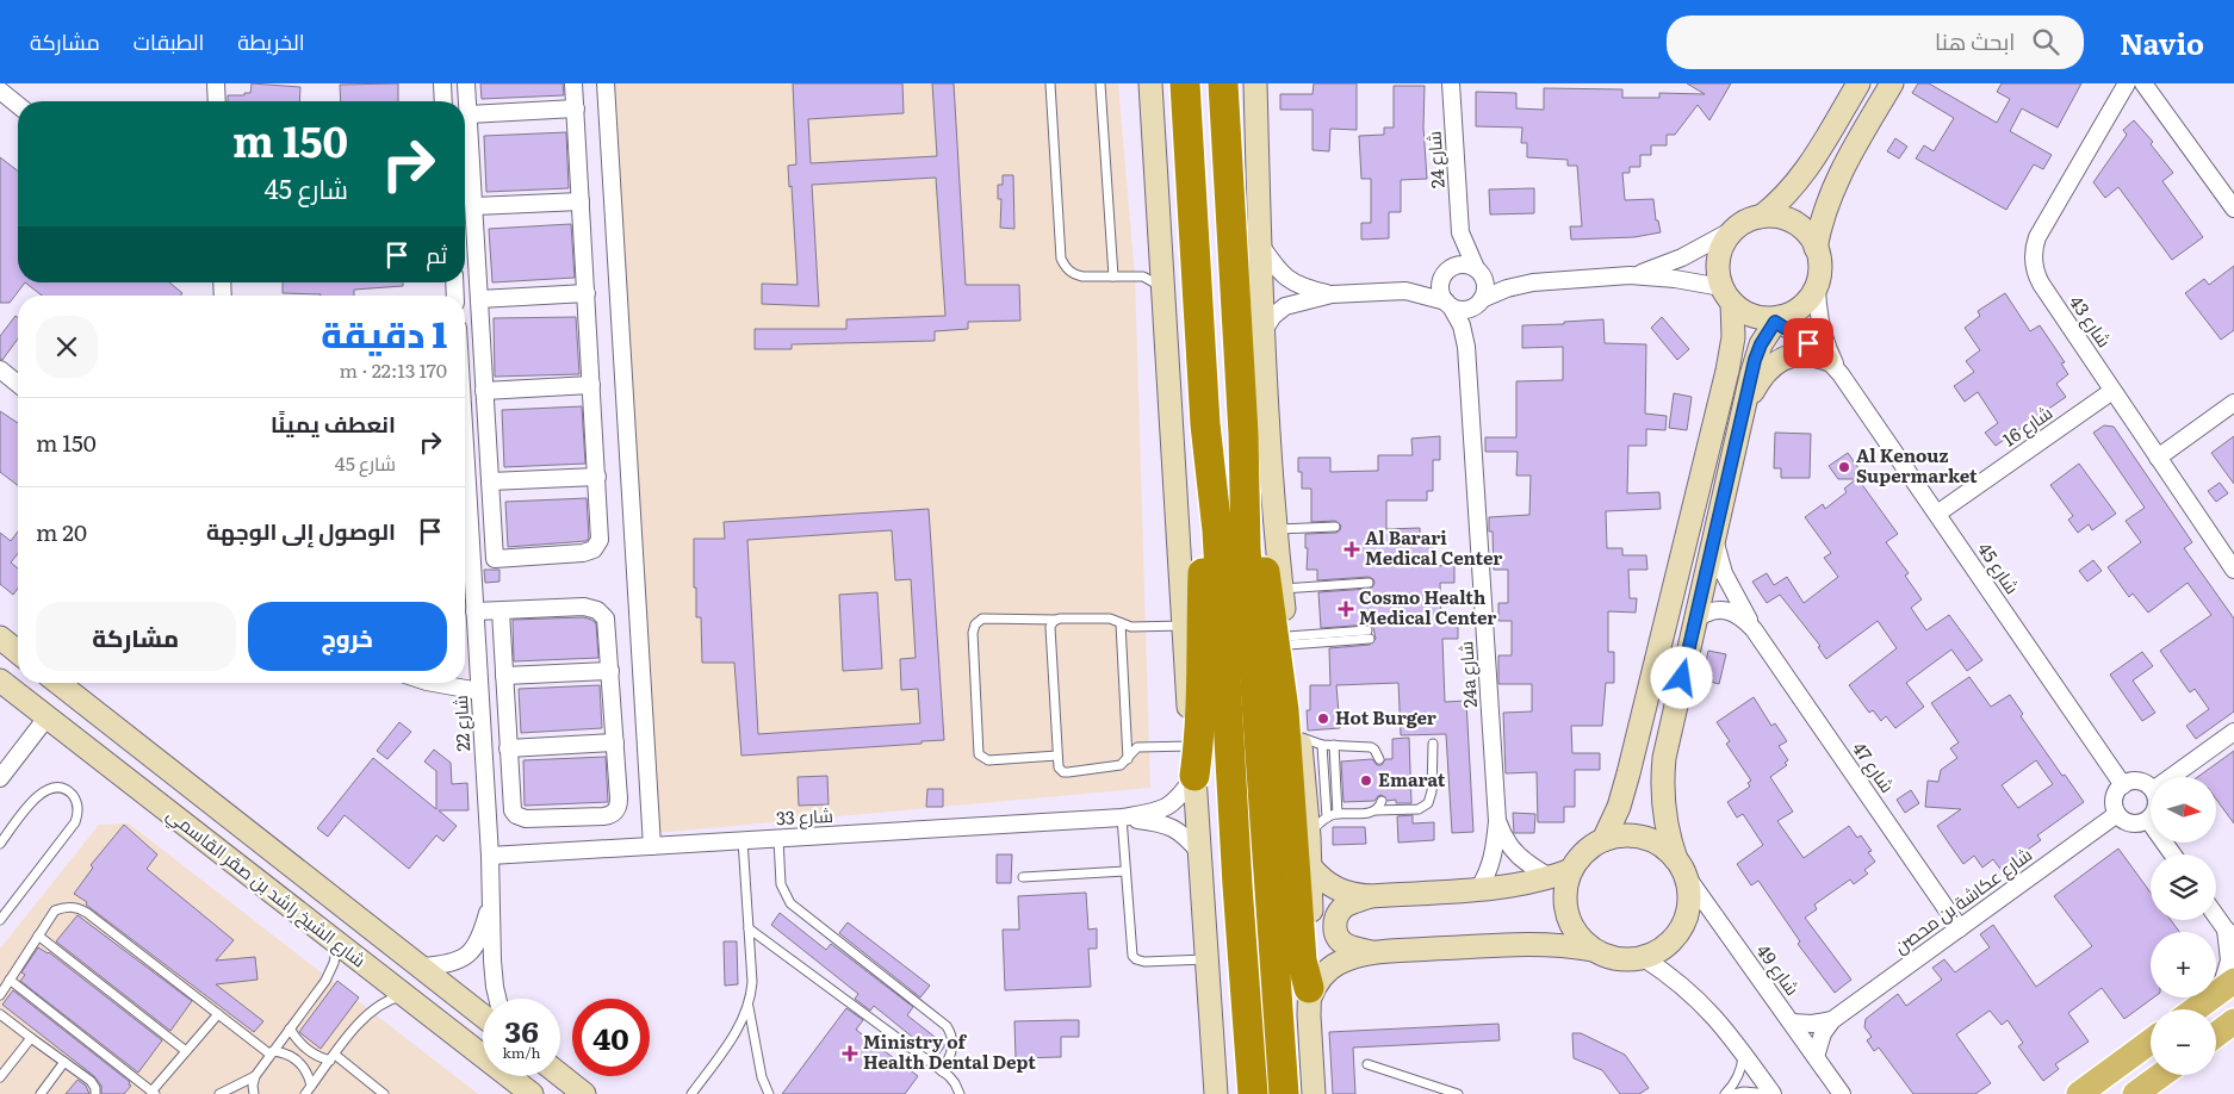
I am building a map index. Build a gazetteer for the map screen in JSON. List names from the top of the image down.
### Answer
{
  "streets": {
    "street": [
      "شارع 24",
      "شارع 43",
      "شارع 16",
      "شارع 45",
      "24a شارع",
      "شارع 22",
      "شارع 47",
      "شارع 33",
      "شارع الشيخ راشد بن صقر القاسمي",
      "شارع عكاشة بن محصن",
      "شارع 49"
    ]
  },
  "crossings": [
    ["شارع 24", "24a شارع"],
    ["شارع 43", "شارع 16"],
    ["شارع 16", "شارع 45"],
    ["شارع 22", "شارع 33"],
    ["شارع 22", "شارع الشيخ راشد بن صقر القاسمي"],
    ["شارع 47", "شارع عكاشة بن محصن"],
    ["شارع عكاشة بن محصن", "شارع 49"]
  ],
  "places": {
    "other": ["Al Kenouz Supermarket", "Hot Burger", "Emarat"],
    "health": ["Al Barari Medical Center", "Cosmo Health Medical Center", "Ministry of Health Dental Dept"]
  },
  "north": "right",
  "page": {
    "header": "Navio",
    "search": "ابحث هنا",
    "nav": ["الخريطة", "الطبقات", "مشاركة"],
    "turn": ["150 m", "شارع 45"],
    "then": "ثم",
    "heading": ["1 دقيقة", "170 m · 22:13"],
    "list": [
      {
        "name": "انعطف يمينًا",
        "note": "شارع 45",
        "value": "150 m"
      },
      {
        "name": "الوصول إلى الوجهة",
        "value": "20 m"
      }
    ],
    "buttons": ["خروج", "مشاركة"],
    "map_buttons": ["+", "−"],
    "speed": "36 km/h",
    "limit": "40"
  }
}
